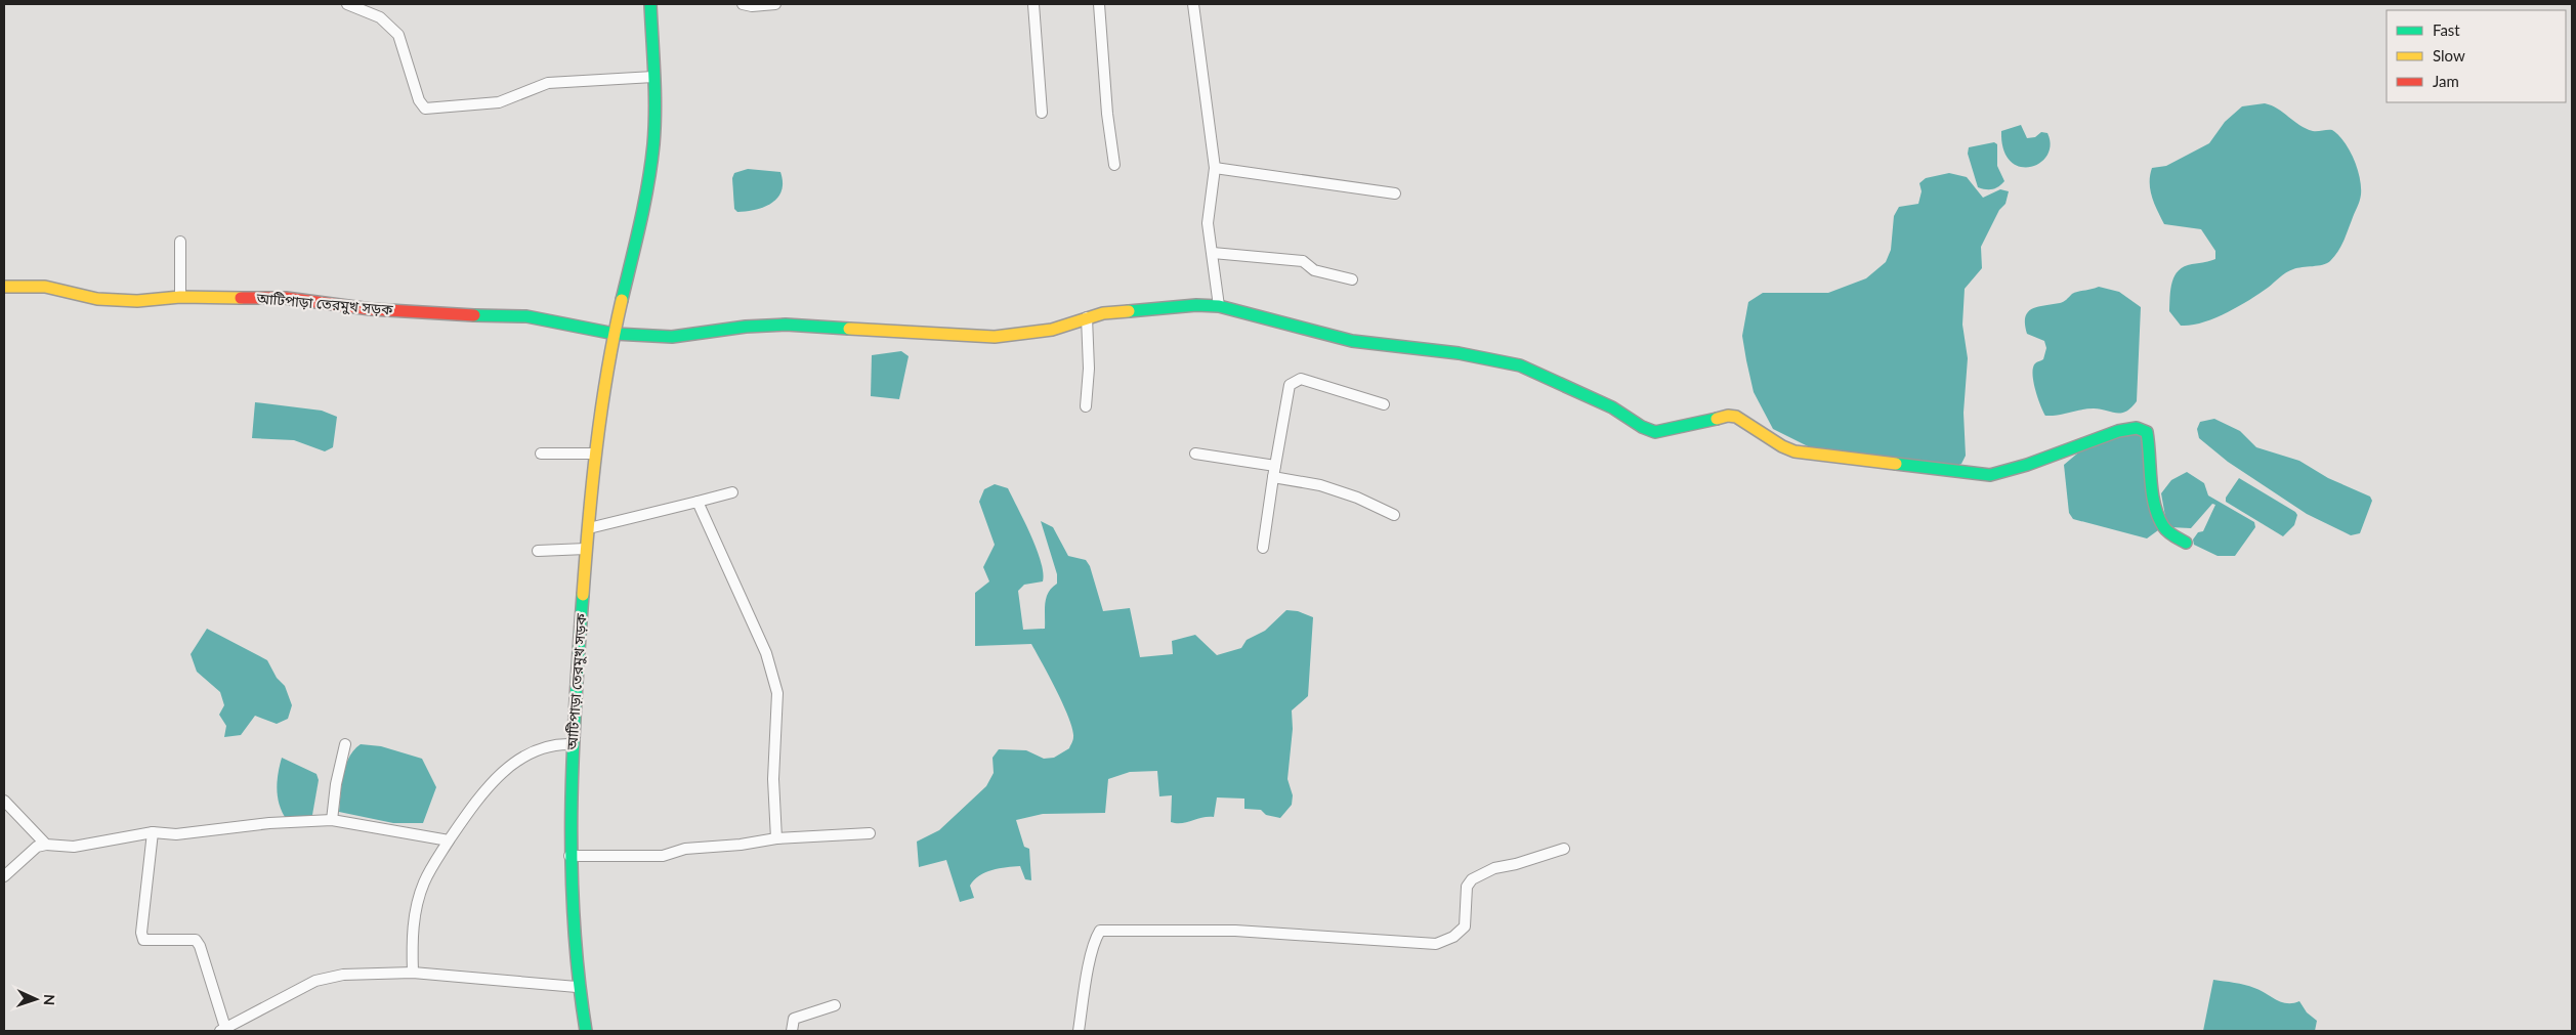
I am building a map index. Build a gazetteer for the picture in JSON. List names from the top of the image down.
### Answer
{
  "streets": {
    "street": ["আটিপাড়া তেরমুখ সড়ক"]
  },
  "legend": ["Fast", "Slow", "Jam"],
  "north": "right"
}
